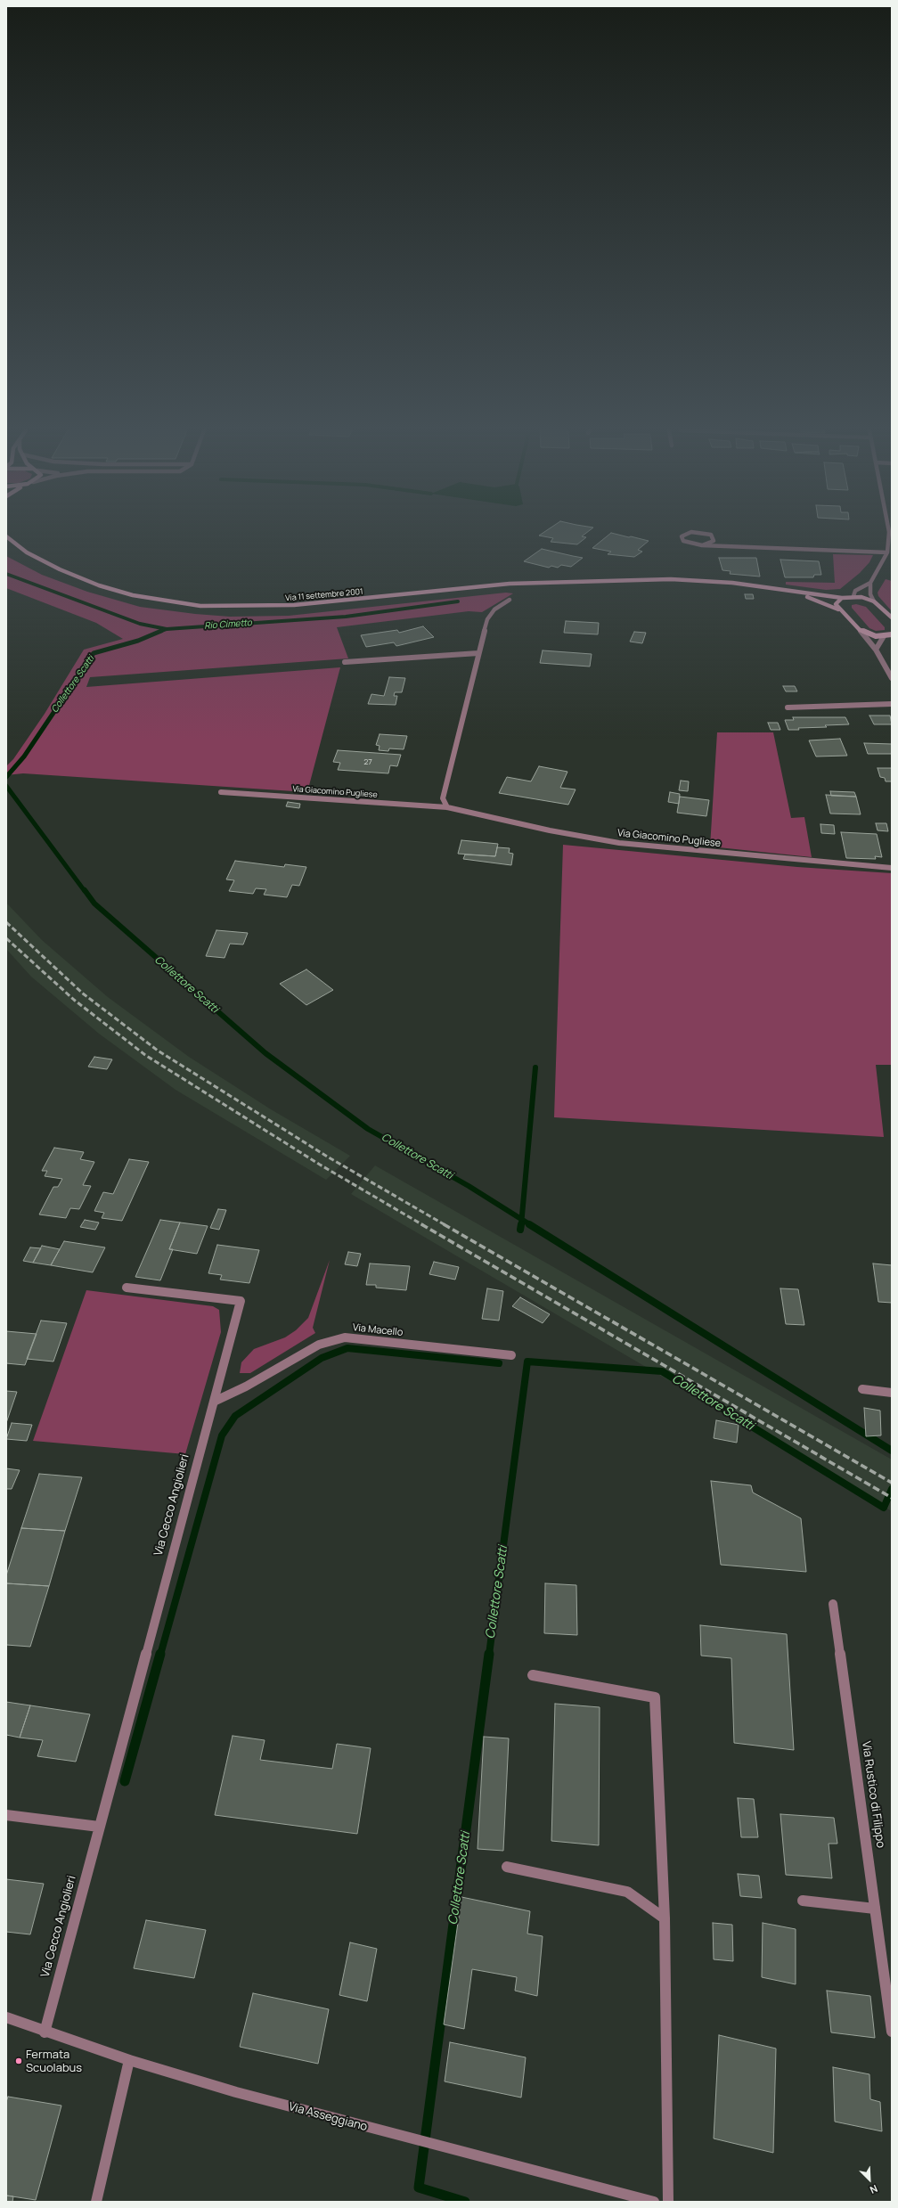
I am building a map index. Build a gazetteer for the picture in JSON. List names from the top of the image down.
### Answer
{
  "streets": {
    "main road": ["Via 11 settembre 2001"],
    "street": [
      "Via Giacomino Pugliese",
      "Via Macello",
      "Via Cecco Angiolieri",
      "Via Rustico di Filippo",
      "Via Asseggiano"
    ]
  },
  "crossings": [
    ["Via Macello", "Via Cecco Angiolieri"],
    ["Via Cecco Angiolieri", "Via Asseggiano"]
  ],
  "water": ["Rio Cimetto", "Collettore Scatti"],
  "places": ["Fermata Scuolabus"],
  "house_numbers": ["27"],
  "north": "bottom right"
}
